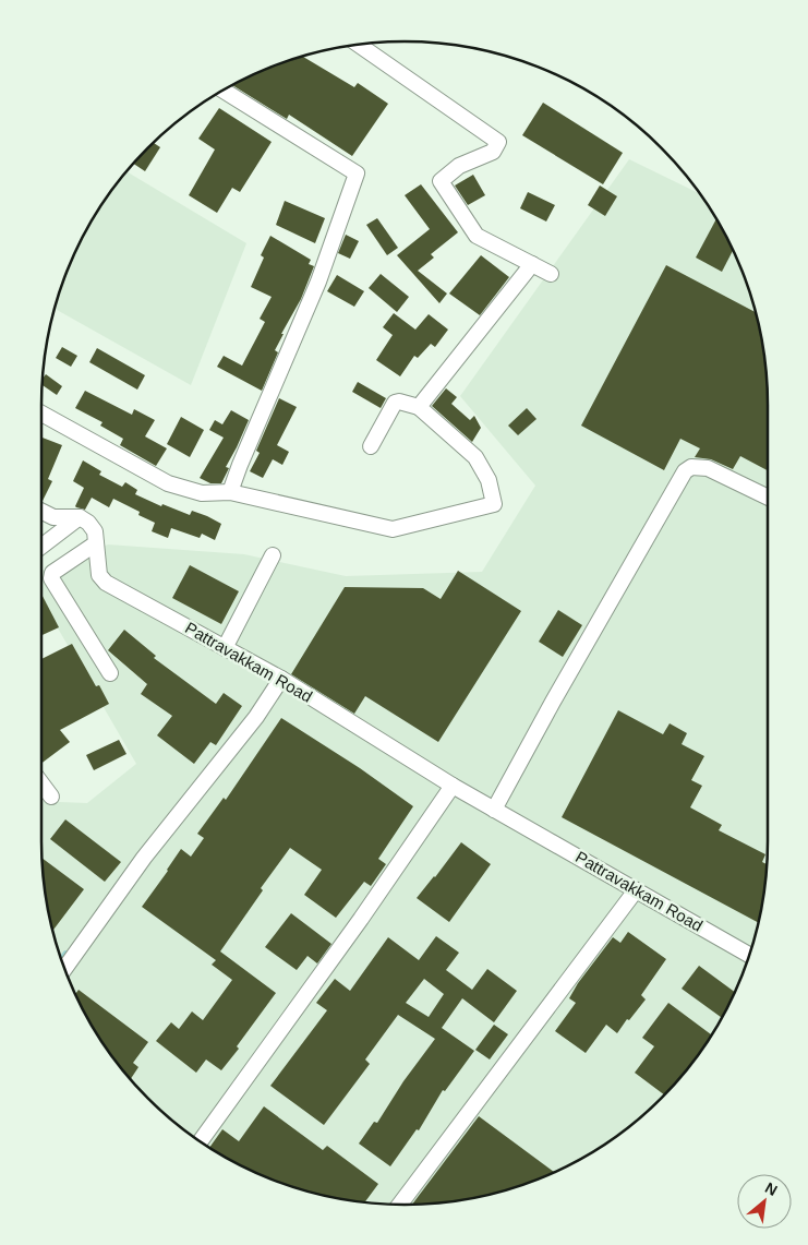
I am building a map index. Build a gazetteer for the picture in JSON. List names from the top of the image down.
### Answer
{
  "streets": {
    "street": ["Pattravakkam Road"]
  },
  "north": "top right"
}
